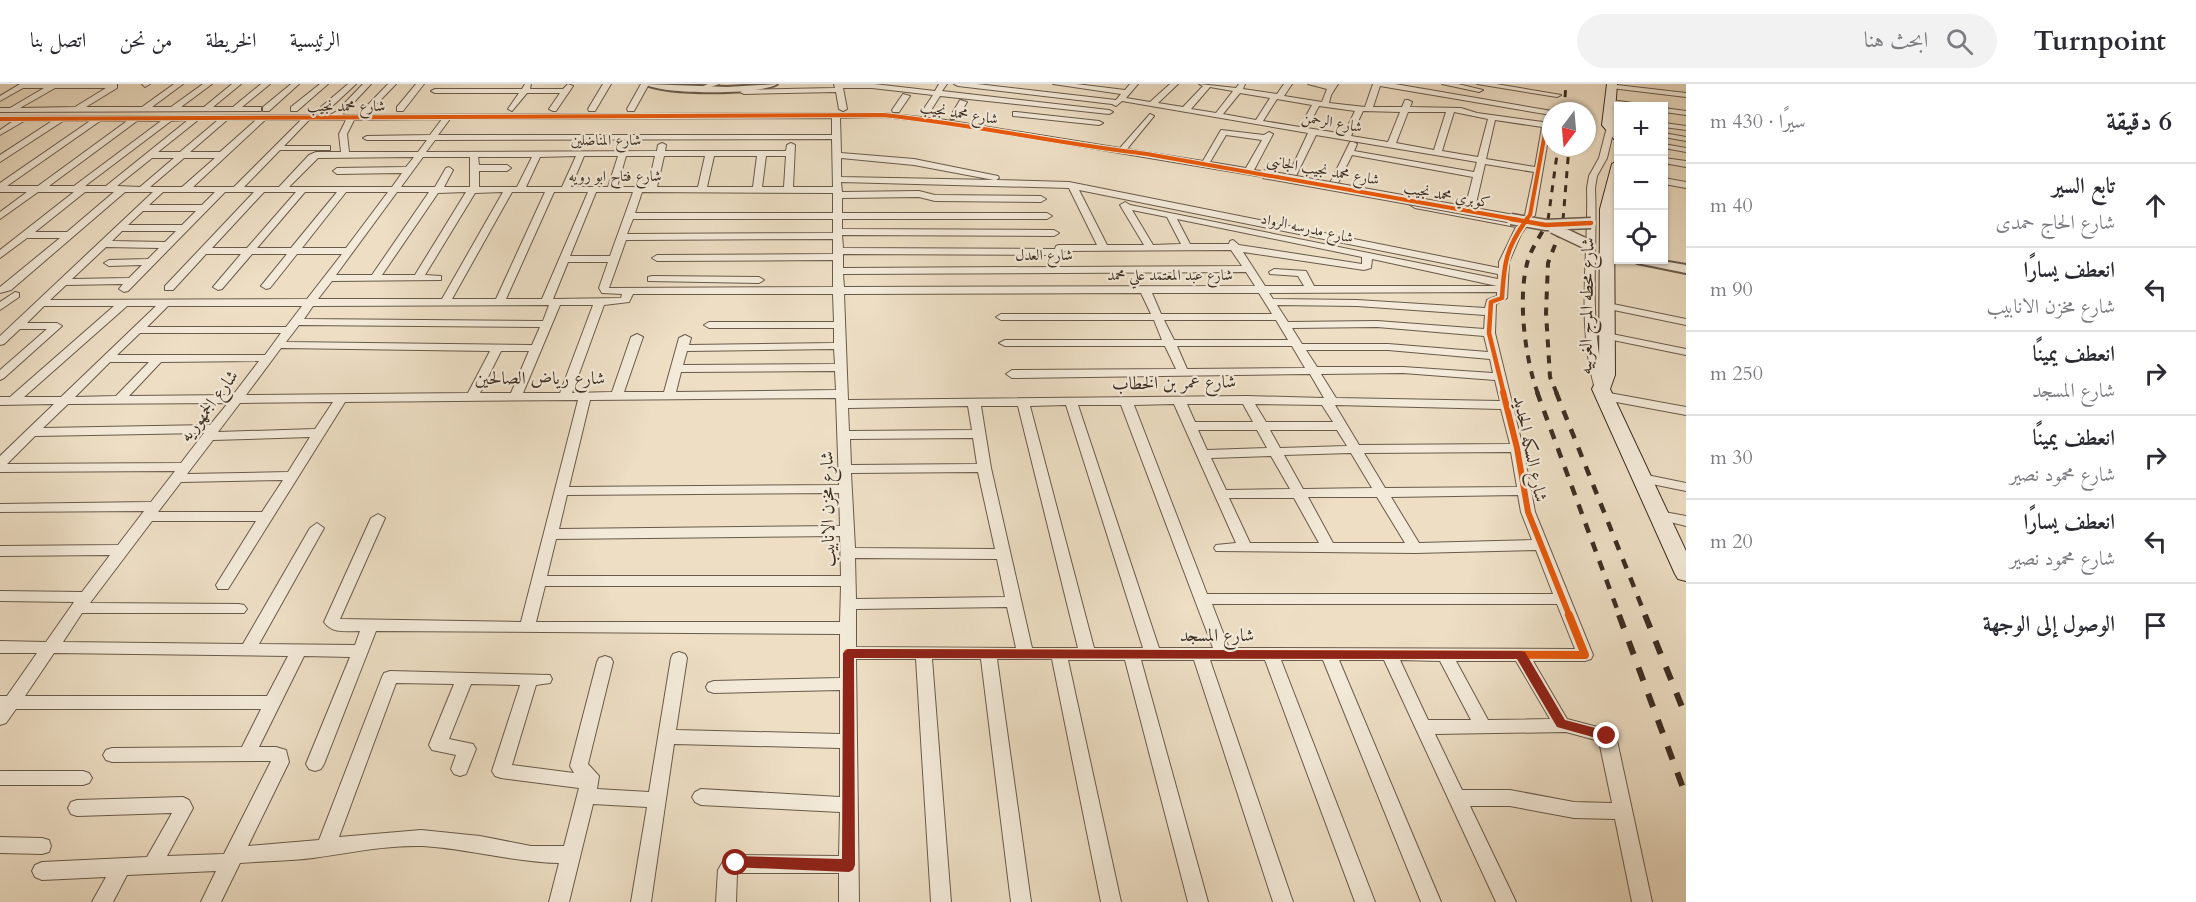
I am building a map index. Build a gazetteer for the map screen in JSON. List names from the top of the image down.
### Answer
{
  "streets": {
    "main road": ["شارع محطه المرج الغربيه"],
    "street": [
      "شارع محمد نجيب",
      "شارع الرحمن",
      "شارع المناضلين",
      "شارع محمد نجيب الجانبى",
      "شارع فتاح ابو رويه",
      "كوبري محمد نجيب",
      "شارع مدرسه الرواد",
      "شارع العدل",
      "شارع عبد المعتمد علي محمد",
      "شارع رياض الصالحين",
      "شارع عمر بن الخطاب",
      "شارع الجمهوريه",
      "شارع السكه الحديد",
      "شارع مخزن الانابيب",
      "شارع المسجد"
    ]
  },
  "crossings": [
    ["شارع محمد نجيب", "شارع محمد نجيب الجانبى"],
    ["شارع محمد نجيب", "كوبري محمد نجيب"],
    ["شارع محمد نجيب", "شارع الجمهوريه"],
    ["شارع محمد نجيب", "شارع مخزن الانابيب"],
    ["شارع المناضلين", "شارع الجمهوريه"],
    ["شارع محمد نجيب الجانبى", "شارع السكه الحديد"],
    ["شارع فتاح ابو رويه", "شارع الجمهوريه"],
    ["شارع فتاح ابو رويه", "شارع مخزن الانابيب"],
    ["شارع مدرسه الرواد", "شارع عبد المعتمد علي محمد"],
    ["شارع مدرسه الرواد", "شارع السكه الحديد"],
    ["شارع العدل", "شارع مخزن الانابيب"],
    ["شارع عبد المعتمد علي محمد", "شارع السكه الحديد"],
    ["شارع عبد المعتمد علي محمد", "شارع مخزن الانابيب"],
    ["شارع رياض الصالحين", "شارع عمر بن الخطاب"],
    ["شارع رياض الصالحين", "شارع الجمهوريه"],
    ["شارع رياض الصالحين", "شارع مخزن الانابيب"],
    ["شارع عمر بن الخطاب", "شارع السكه الحديد"],
    ["شارع عمر بن الخطاب", "شارع مخزن الانابيب"],
    ["شارع السكه الحديد", "شارع المسجد"],
    ["شارع مخزن الانابيب", "شارع المسجد"]
  ],
  "north": "bottom",
  "page": {
    "header": "Turnpoint",
    "search": "ابحث هنا",
    "nav": [
      "الرئيسية",
      "الخريطة",
      "من نحن",
      "اتصل بنا"
    ],
    "heading": ["6 دقيقة", "سيرًا · 430 m"],
    "map_buttons": ["+", "−"],
    "list": [
      ["تابع السير", "شارع الحاج حمدى", "40 m"],
      ["انعطف يسارًا", "شارع مخزن الانابيب", "90 m"],
      ["انعطف يمينًا", "شارع المسجد", "250 m"],
      ["انعطف يمينًا", "شارع محمود نصير", "30 m"],
      ["انعطف يسارًا", "شارع محمود نصير", "20 m"],
      "الوصول إلى الوجهة"
    ]
  }
}
